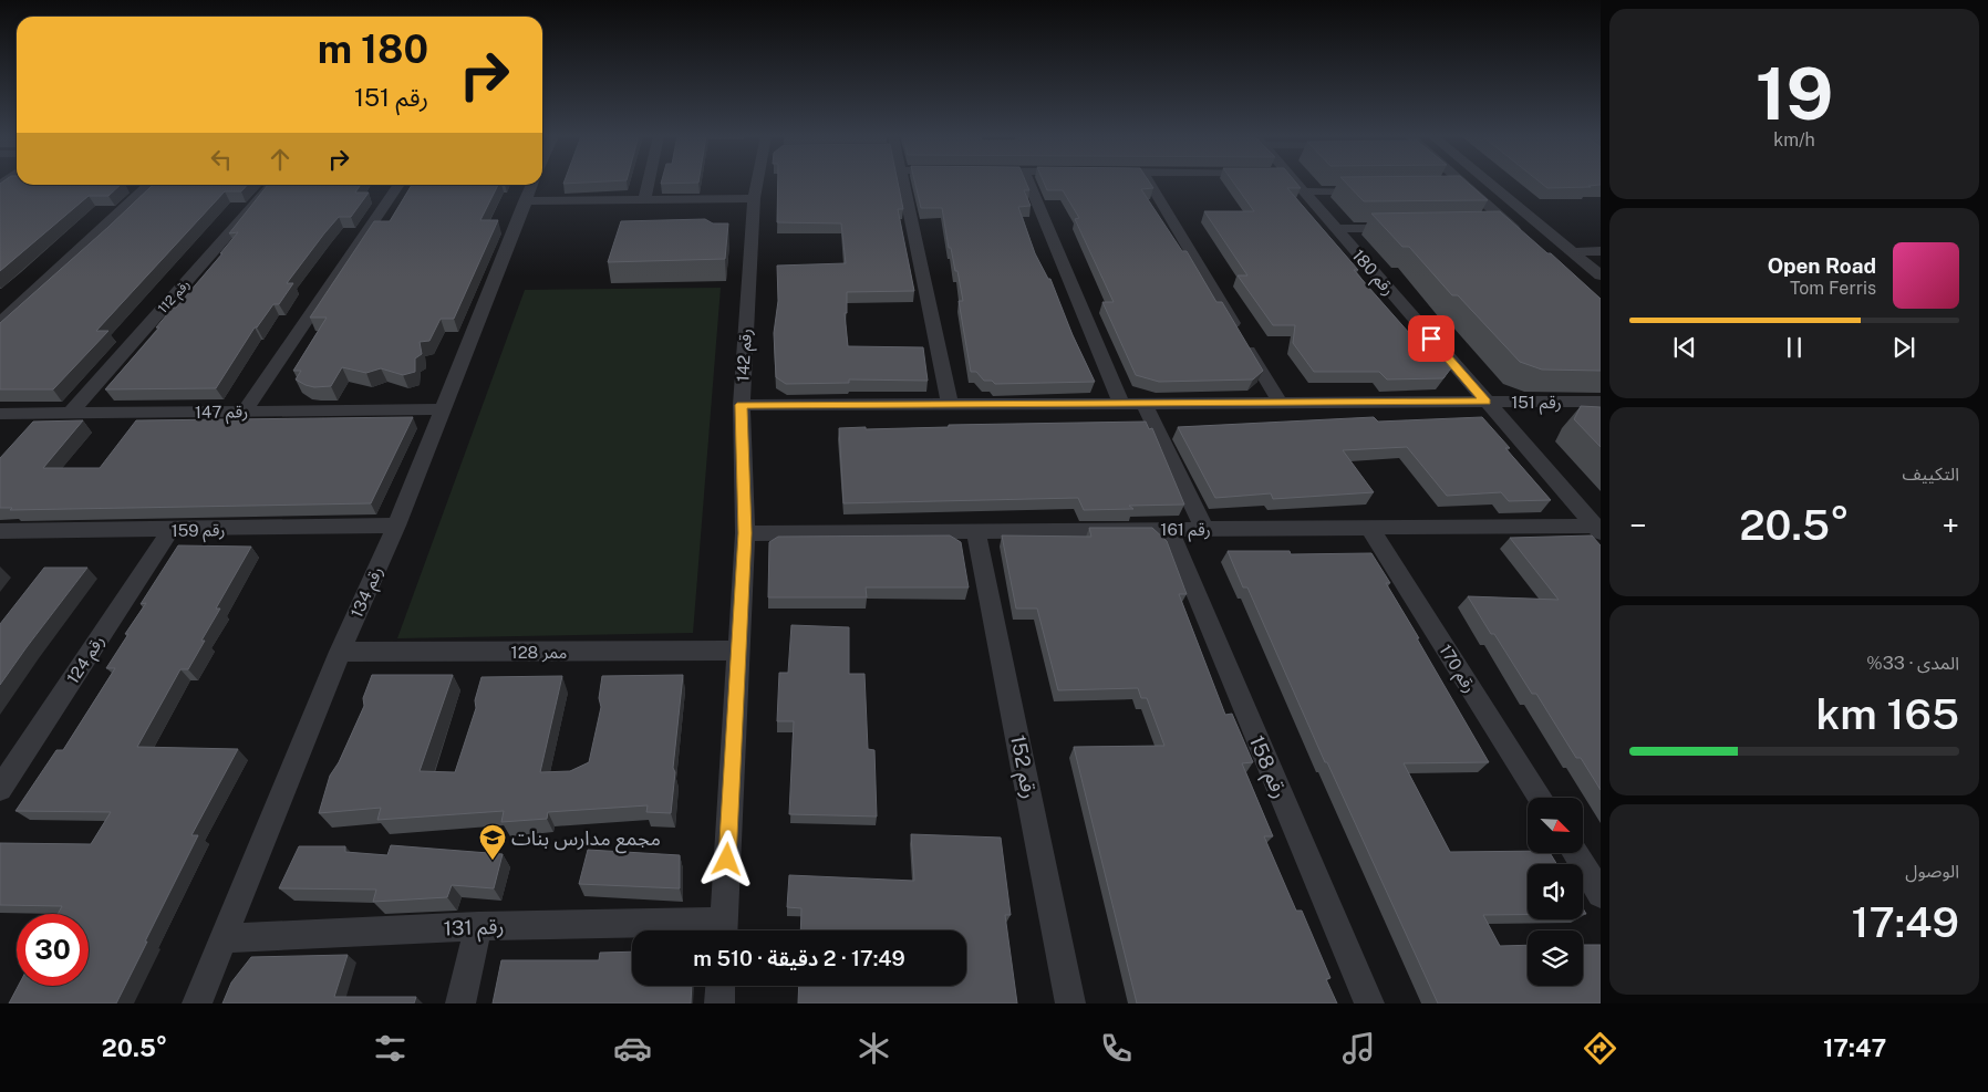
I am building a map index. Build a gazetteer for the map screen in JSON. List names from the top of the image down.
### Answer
{
  "streets": {
    "street": [
      "رقم 180",
      "رقم 112",
      "رقم 142",
      "رقم 151",
      "رقم 147",
      "رقم 161",
      "رقم 159",
      "رقم 134",
      "ممر 128",
      "رقم 124",
      "رقم 170",
      "رقم 152",
      "رقم 158",
      "رقم 131"
    ]
  },
  "crossings": [
    ["رقم 180", "رقم 151"],
    ["رقم 180", "رقم 161"],
    ["رقم 112", "رقم 147"],
    ["رقم 142", "رقم 151"],
    ["رقم 142", "رقم 161"],
    ["رقم 142", "ممر 128"],
    ["رقم 147", "رقم 134"],
    ["رقم 161", "رقم 170"],
    ["رقم 161", "رقم 152"],
    ["رقم 161", "رقم 158"],
    ["رقم 159", "رقم 134"],
    ["رقم 159", "رقم 124"],
    ["رقم 134", "ممر 128"],
    ["رقم 134", "رقم 131"]
  ],
  "places": {
    "school or university": ["مجمع مدارس بنات"]
  },
  "north": "bottom right",
  "page": {
    "tile": [
      ["19", "km/h"],
      "التكييف",
      ["المدى · 33%", "165 km"],
      ["الوصول", "17:49"]
    ],
    "turn": ["180 m", "رقم 151"],
    "song": ["Open Road", "Tom Ferris"],
    "heat": ["−", "20.5°", "+"],
    "limit": "30",
    "trip": "17:49 · 2 دقيقة · 510 m",
    "tabs": ["17:47", "20.5°"]
  }
}
